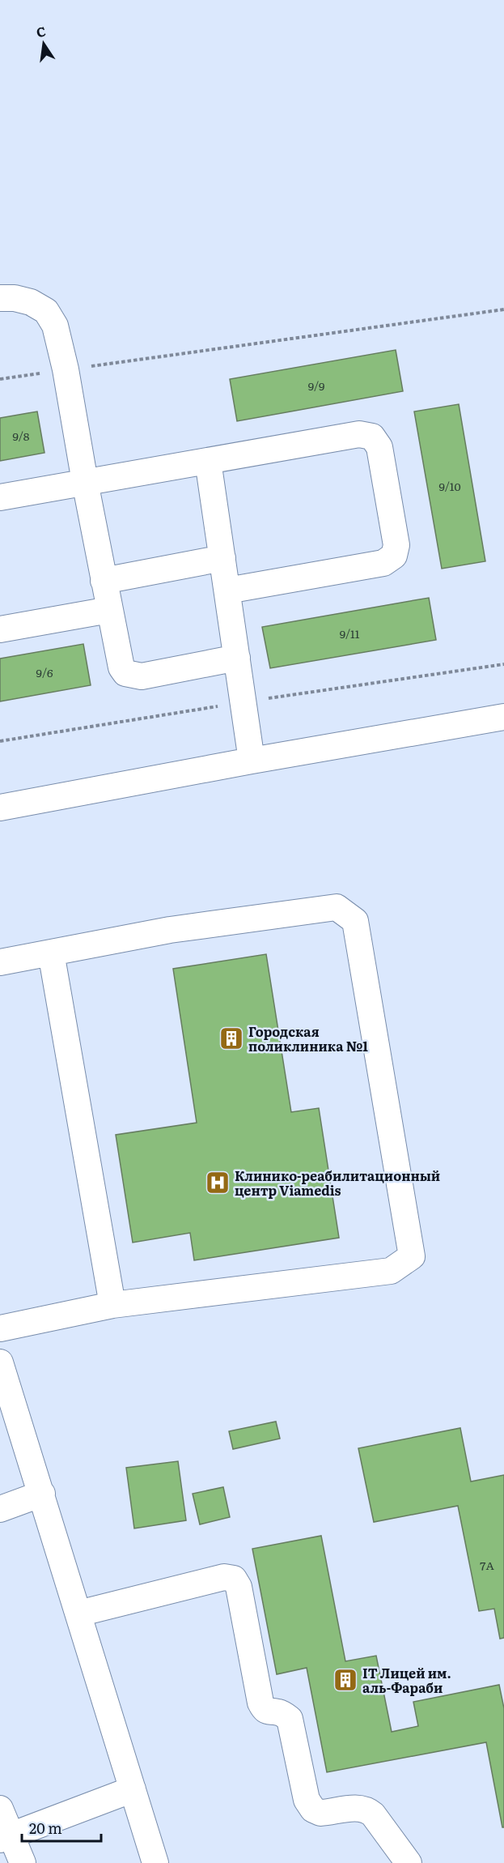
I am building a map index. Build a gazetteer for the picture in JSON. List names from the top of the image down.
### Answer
{
  "places": {
    "building": ["Городская поликлиника №1", "IT Лицей им. аль-Фараби"],
    "hospital": ["Клинико-реабилитационный центр Viamedis"]
  },
  "house_numbers": [
    "9/9",
    "9/8",
    "9/10",
    "9/11",
    "9/6",
    "7А"
  ],
  "scale_bar": "20 m",
  "north": "top"
}
